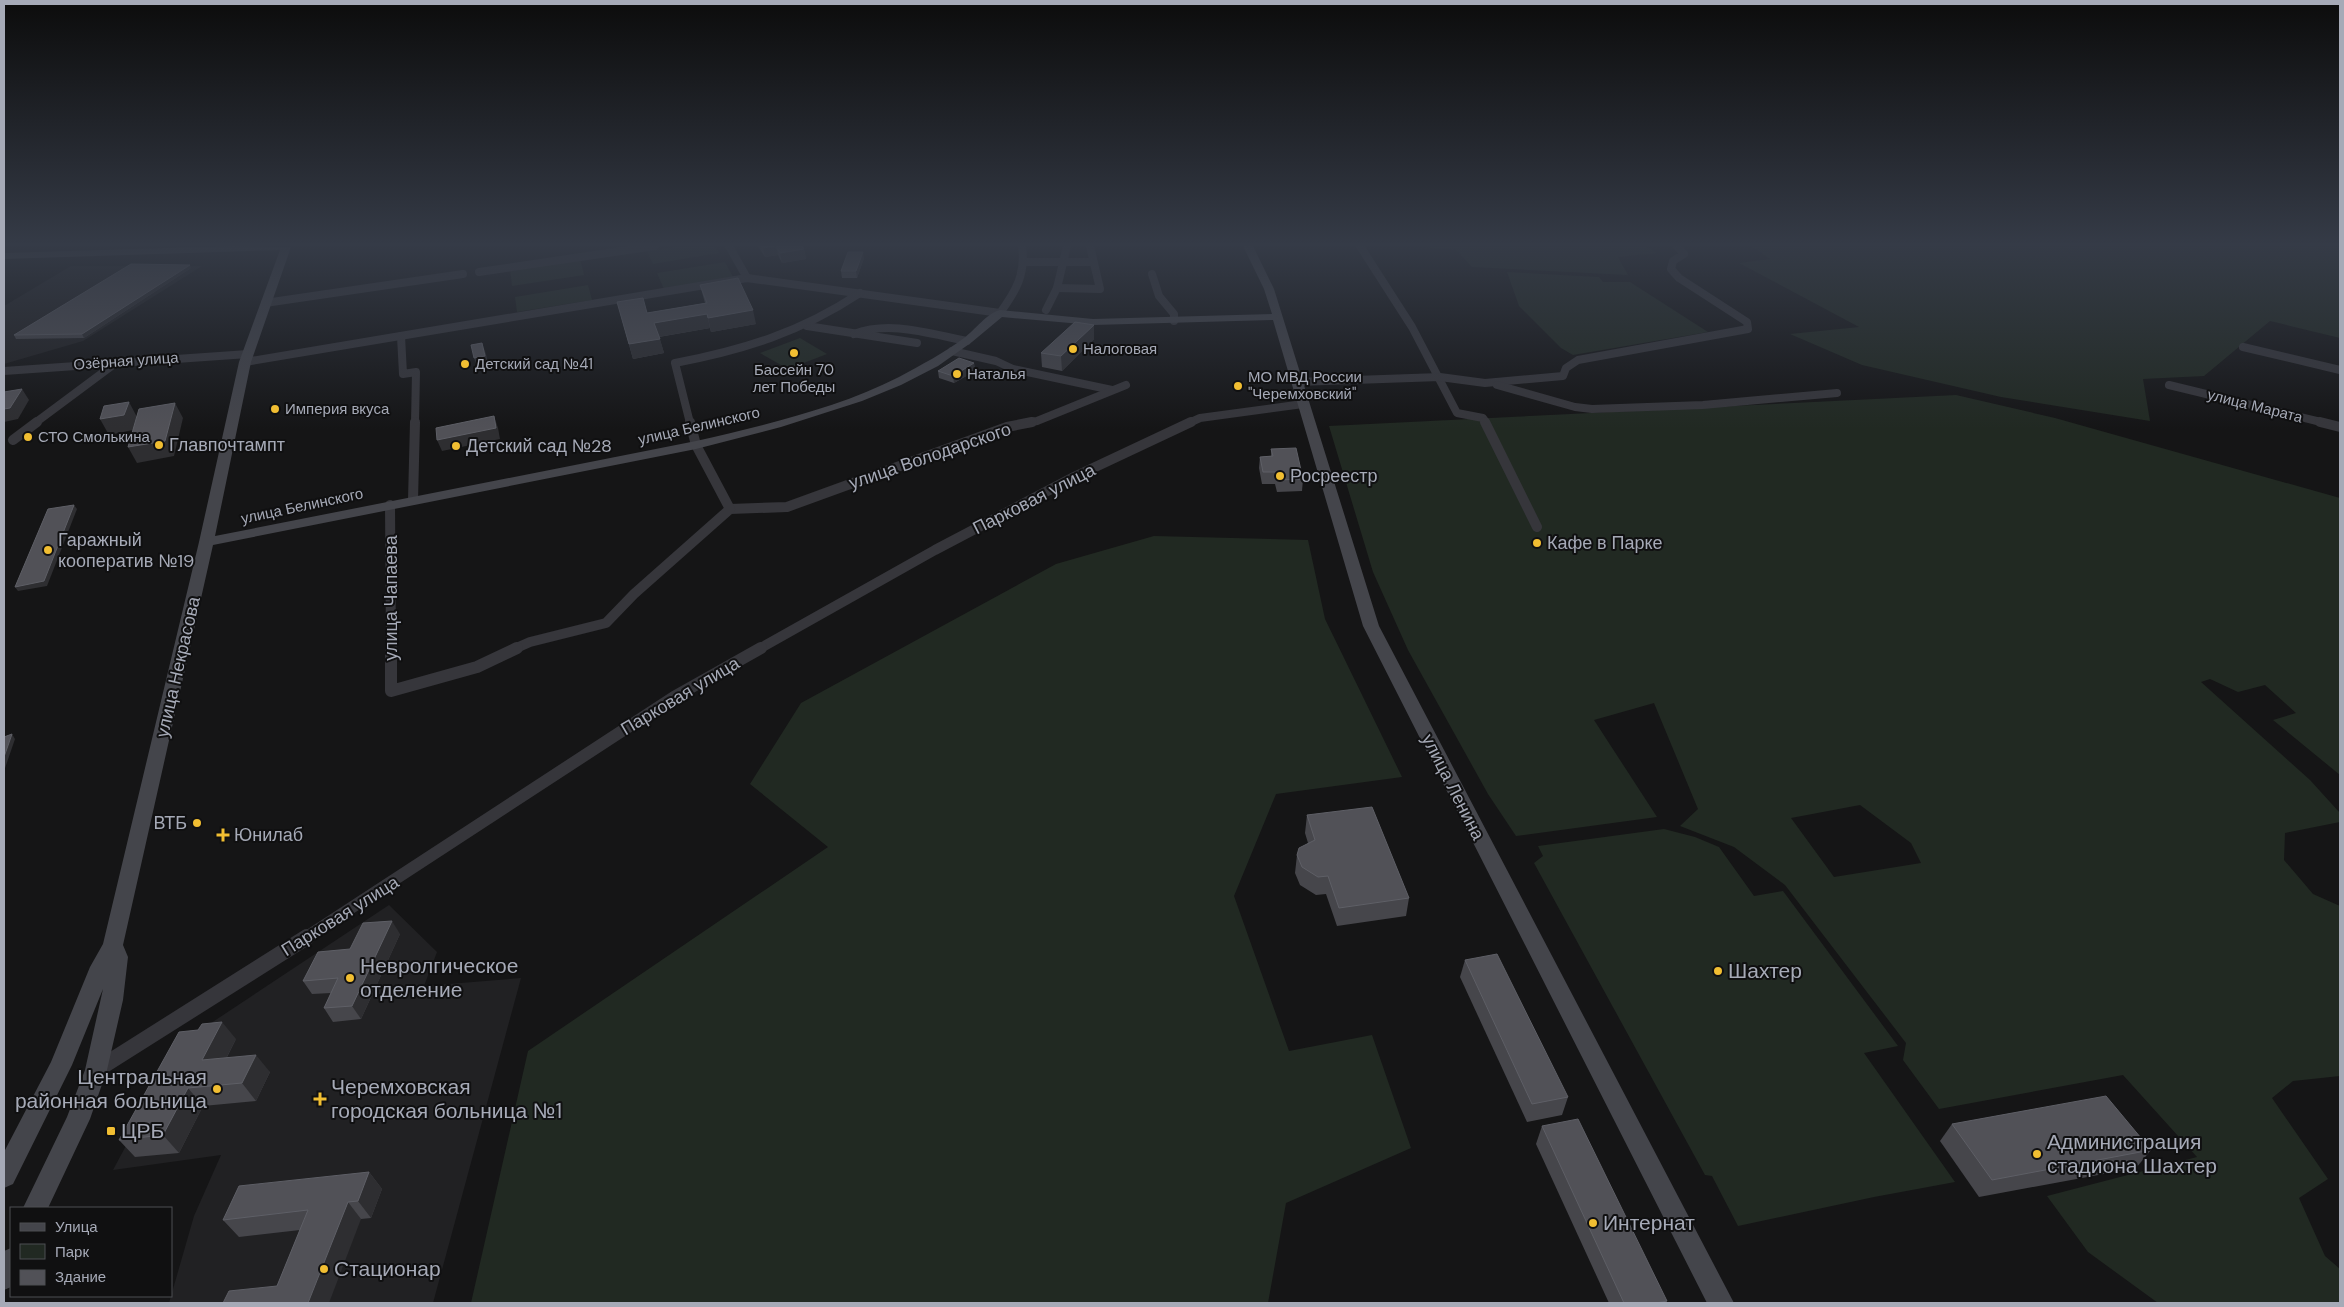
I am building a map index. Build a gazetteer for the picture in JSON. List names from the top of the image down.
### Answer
{
  "streets": {
    "main road": ["улица Белинского", "улица Некрасова", "улица Ленина"],
    "street": [
      "Озёрная улица",
      "улица Марата",
      "улица Володарского",
      "Парковая улица",
      "улица Чапаева"
    ]
  },
  "crossings": [
    ["Озёрная улица", "улица Белинского"],
    ["Озёрная улица", "улица Некрасова"],
    ["улица Белинского", "улица Чапаева"],
    ["улица Белинского", "улица Некрасова"],
    ["улица Володарского", "улица Чапаева"],
    ["Парковая улица", "улица Некрасова"],
    ["Парковая улица", "улица Ленина"]
  ],
  "places": {
    "other": [
      "Налоговая",
      "Бассейн 70 лет Победы",
      "Детский сад №41",
      "Наталья",
      "МО МВД России \"Черемховский\"",
      "Империя вкуса",
      "СТО Смолькина",
      "Главпочтампт",
      "Детский сад №28",
      "Росреестр",
      "Кафе в Парке",
      "Гаражный кооператив №19",
      "ВТБ",
      "Шахтер",
      "Невролгическое отделение",
      "Центральная районная больница",
      "Администрация стадиона Шахтер",
      "Интернат",
      "Стационар"
    ],
    "health": ["Юнилаб", "Черемховская городская больница №1"],
    "transit": ["ЦРБ"]
  },
  "legend": ["Улица", "Парк", "Здание"]
}
